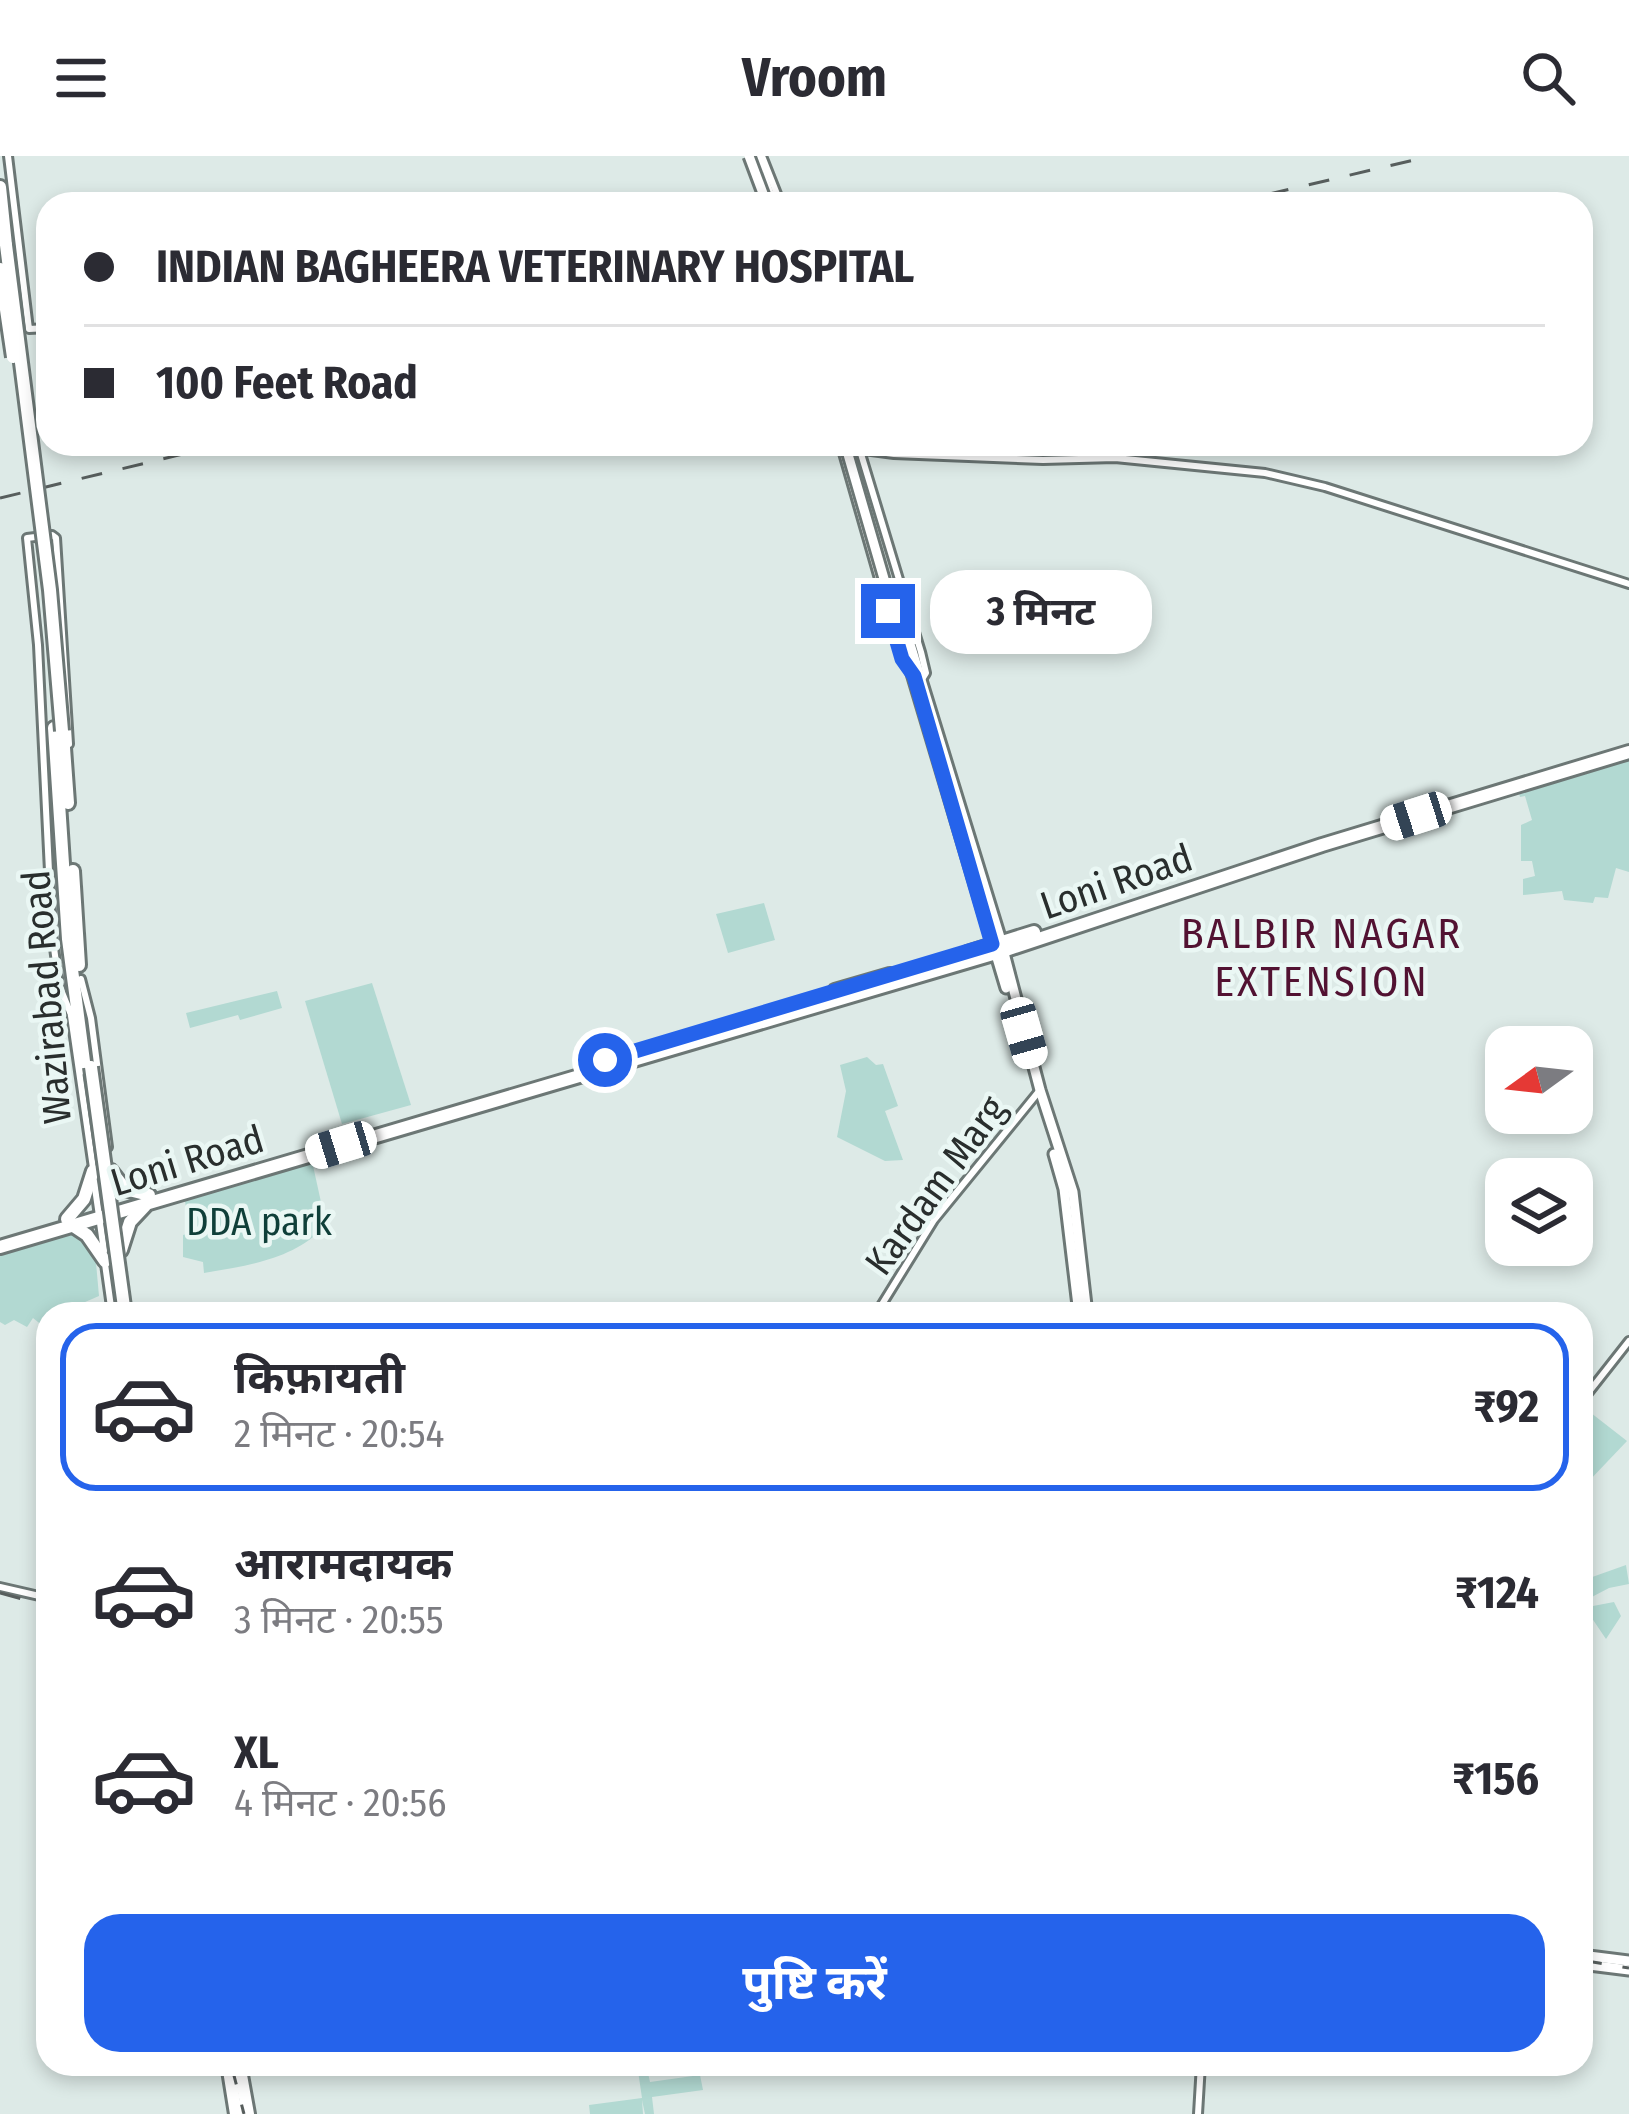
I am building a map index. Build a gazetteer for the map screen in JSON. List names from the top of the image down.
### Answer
{
  "streets": {
    "highway": ["Loni Road", "Wazirabad Road"],
    "street": ["Kardam Marg"]
  },
  "crossings": [
    ["Loni Road", "Wazirabad Road"]
  ],
  "districts": ["BALBIR NAGAR EXTENSION"],
  "parks": ["DDA park"],
  "north": "left",
  "page": {
    "header": "Vroom",
    "banner": ["INDIAN BAGHEERA VETERINARY HOSPITAL", "100 Feet Road"],
    "bubble": "3 मिनट",
    "list": [
      {
        "name": "किफ़ायती",
        "note": "2 मिनट · 20:54",
        "value": "₹92"
      },
      {
        "name": "आरामदायक",
        "note": "3 मिनट · 20:55",
        "value": "₹124"
      },
      {
        "name": "XL",
        "note": "4 मिनट · 20:56",
        "value": "₹156"
      }
    ],
    "buttons": "पुष्टि करें"
  }
}
